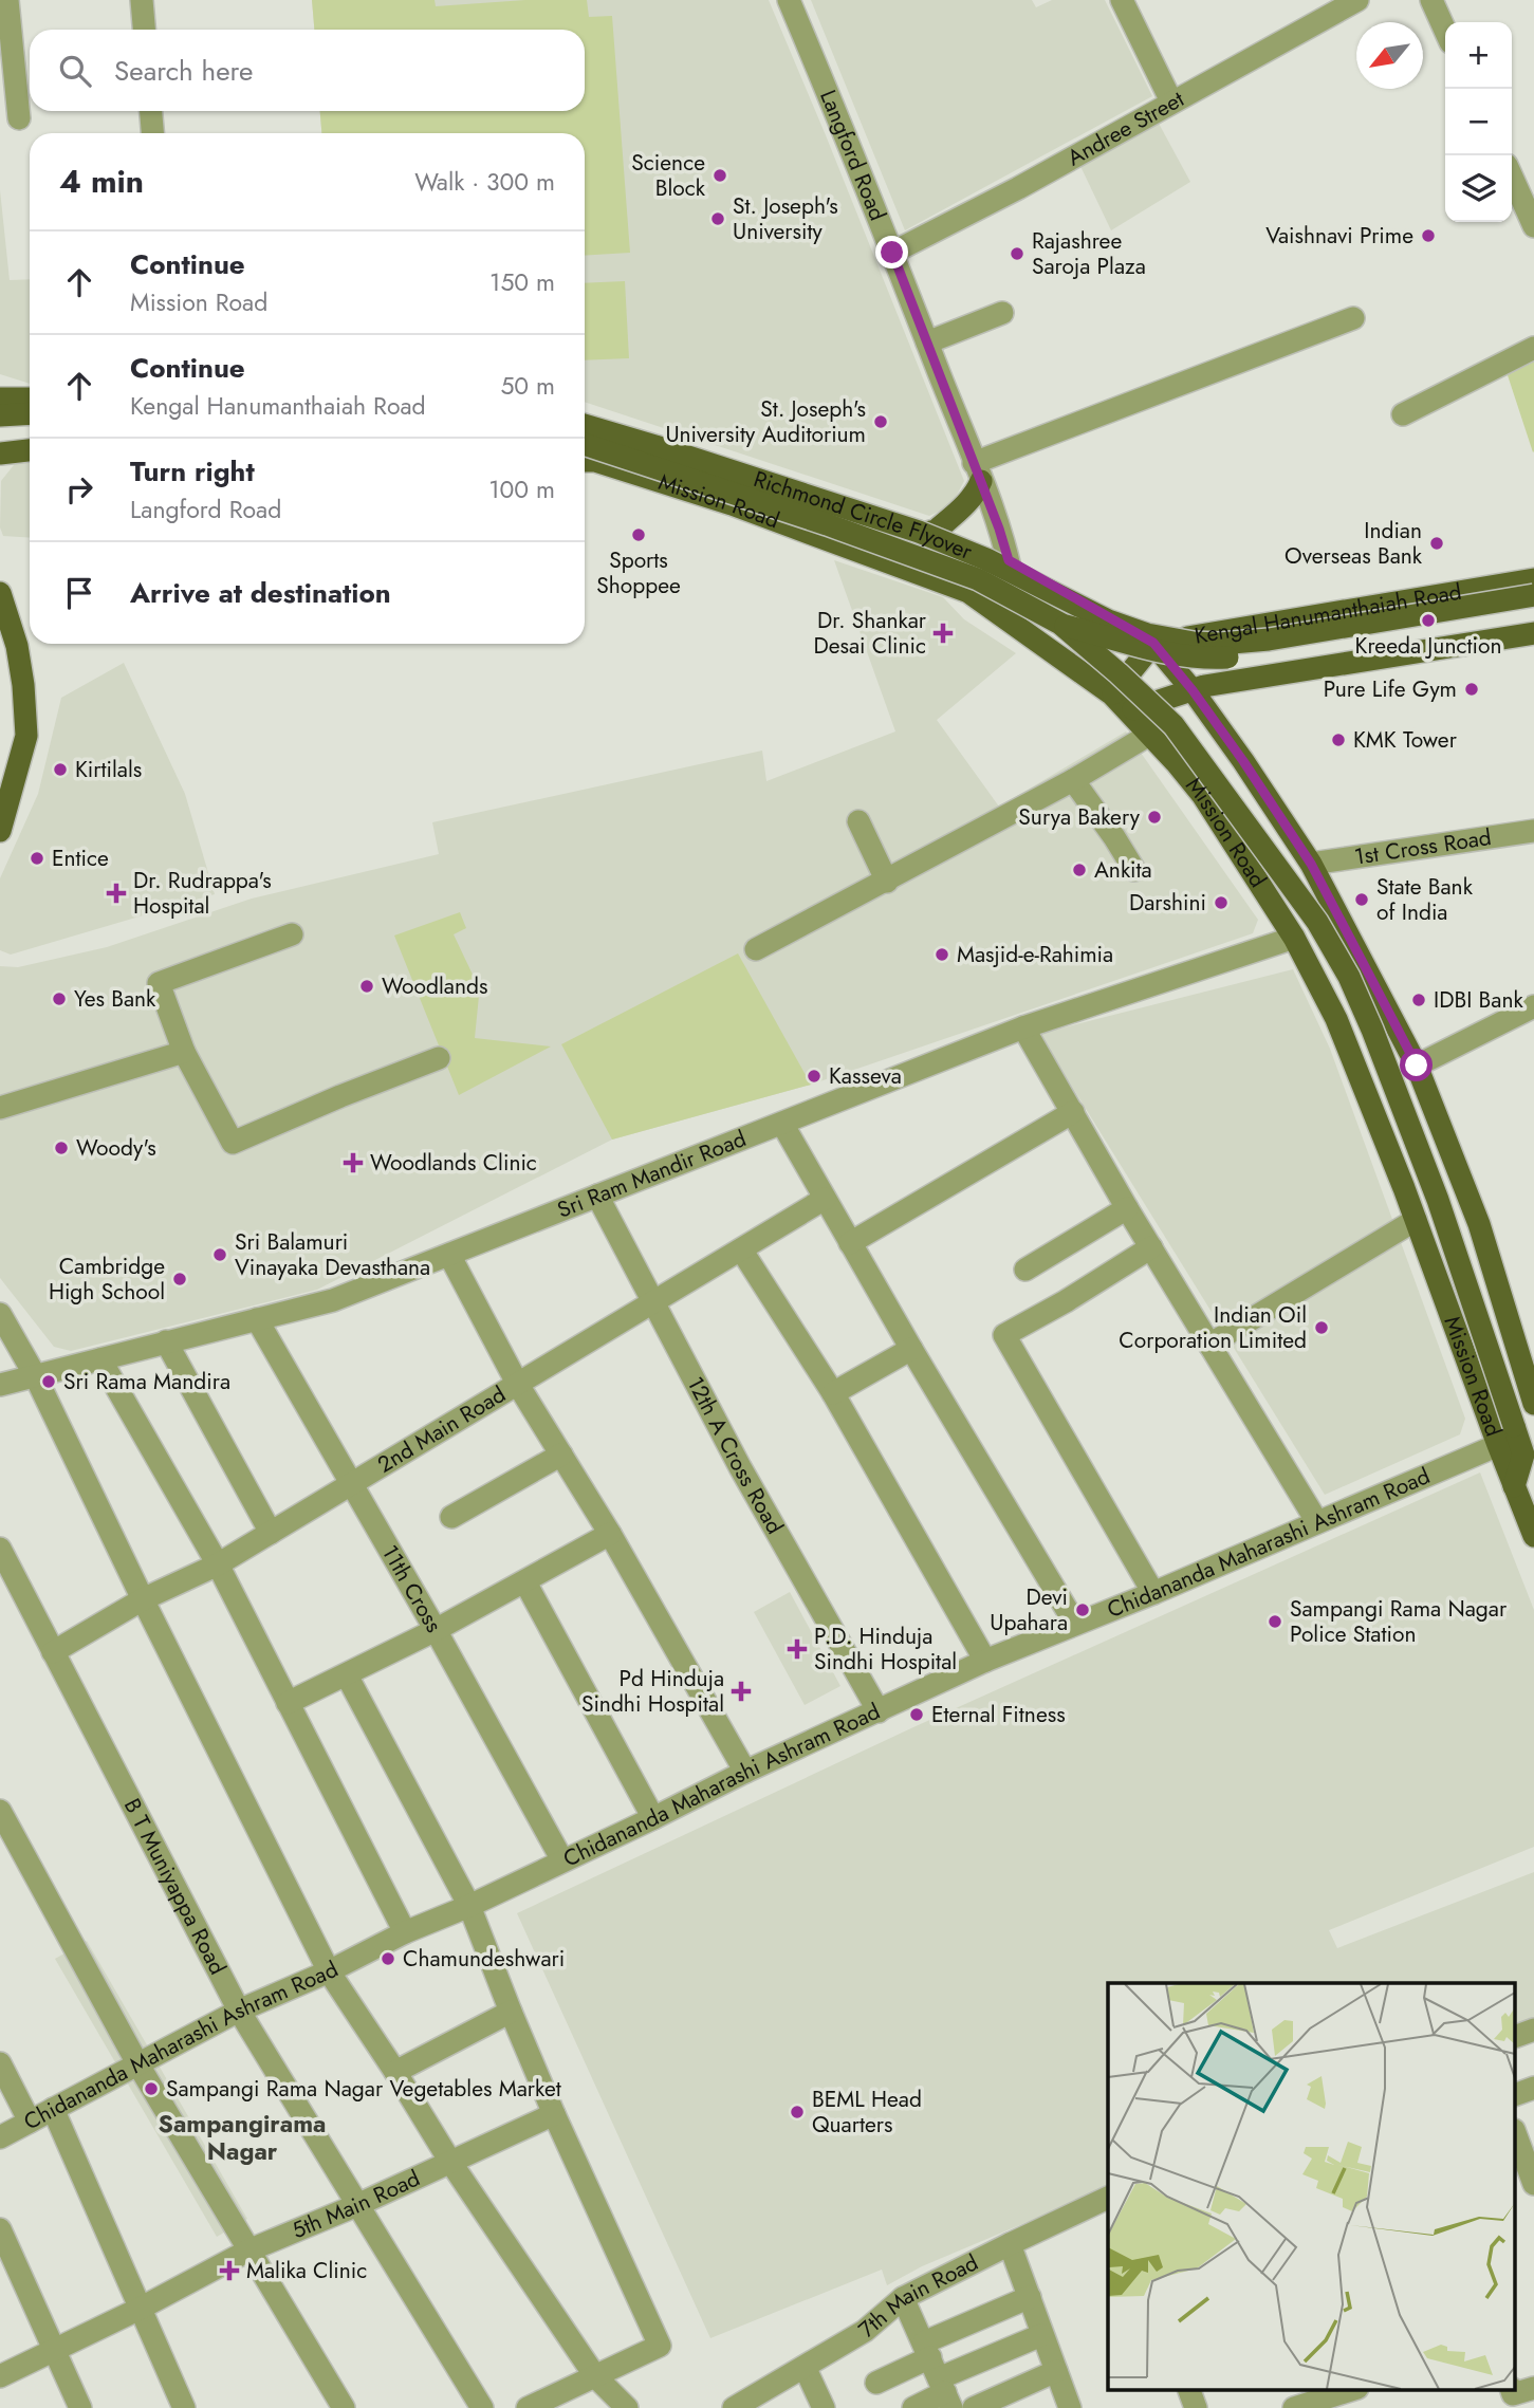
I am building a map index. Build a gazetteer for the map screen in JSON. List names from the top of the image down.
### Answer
{
  "streets": {
    "main road": ["Mission Road", "Richmond Circle Flyover", "Kengal Hanumanthaiah Road"],
    "street": [
      "Andree Street",
      "Langford Road",
      "1st Cross Road",
      "Sri Ram Mandir Road",
      "2nd Main Road",
      "12th A Cross Road",
      "Chidananda Maharashi Ashram Road",
      "11th Cross",
      "B T Muniyappa Road",
      "5th Main Road",
      "7th Main Road"
    ]
  },
  "crossings": [
    ["Andree Street", "Langford Road"],
    ["Langford Road", "Mission Road"],
    ["Mission Road", "Richmond Circle Flyover"],
    ["Mission Road", "Sri Ram Mandir Road"],
    ["Mission Road", "Chidananda Maharashi Ashram Road"],
    ["Sri Ram Mandir Road", "12th A Cross Road"],
    ["Sri Ram Mandir Road", "11th Cross"],
    ["2nd Main Road", "12th A Cross Road"],
    ["2nd Main Road", "11th Cross"],
    ["2nd Main Road", "B T Muniyappa Road"],
    ["12th A Cross Road", "Chidananda Maharashi Ashram Road"],
    ["Chidananda Maharashi Ashram Road", "11th Cross"],
    ["Chidananda Maharashi Ashram Road", "B T Muniyappa Road"],
    ["B T Muniyappa Road", "5th Main Road"]
  ],
  "districts": ["Sampangirama Nagar"],
  "places": {
    "other": [
      "Science Block",
      "St. Joseph's University",
      "Vaishnavi Prime",
      "Rajashree Saroja Plaza",
      "St. Joseph's University Auditorium",
      "Sports Shoppee",
      "Indian Overseas Bank",
      "Kreeda Junction",
      "Pure Life Gym",
      "KMK Tower",
      "Kirtilals",
      "Surya Bakery",
      "Entice",
      "Ankita",
      "State Bank of India",
      "Darshini",
      "Masjid-e-Rahimia",
      "Woodlands",
      "Yes Bank",
      "IDBI Bank",
      "Kasseva",
      "Woody's",
      "Sri Balamuri Vinayaka Devasthana",
      "Cambridge High School",
      "Indian Oil Corporation Limited",
      "Sri Rama Mandira",
      "Devi Upahara",
      "Sampangi Rama Nagar Police Station",
      "Eternal Fitness",
      "Chamundeshwari",
      "Sampangi Rama Nagar Vegetables Market",
      "BEML Head Quarters"
    ],
    "health": [
      "Dr. Shankar Desai Clinic",
      "Dr. Rudrappa's Hospital",
      "Woodlands Clinic",
      "P.D. Hinduja Sindhi Hospital",
      "Pd Hinduja Sindhi Hospital",
      "Malika Clinic"
    ]
  },
  "north": "bottom left",
  "page": {
    "map_buttons": ["+", "−"],
    "search": "Search here",
    "heading": ["4 min", "Walk · 300 m"],
    "list": [
      ["Continue", "Mission Road", "150 m"],
      ["Continue", "Kengal Hanumanthaiah Road", "50 m"],
      ["Turn right", "Langford Road", "100 m"],
      "Arrive at destination"
    ]
  }
}
